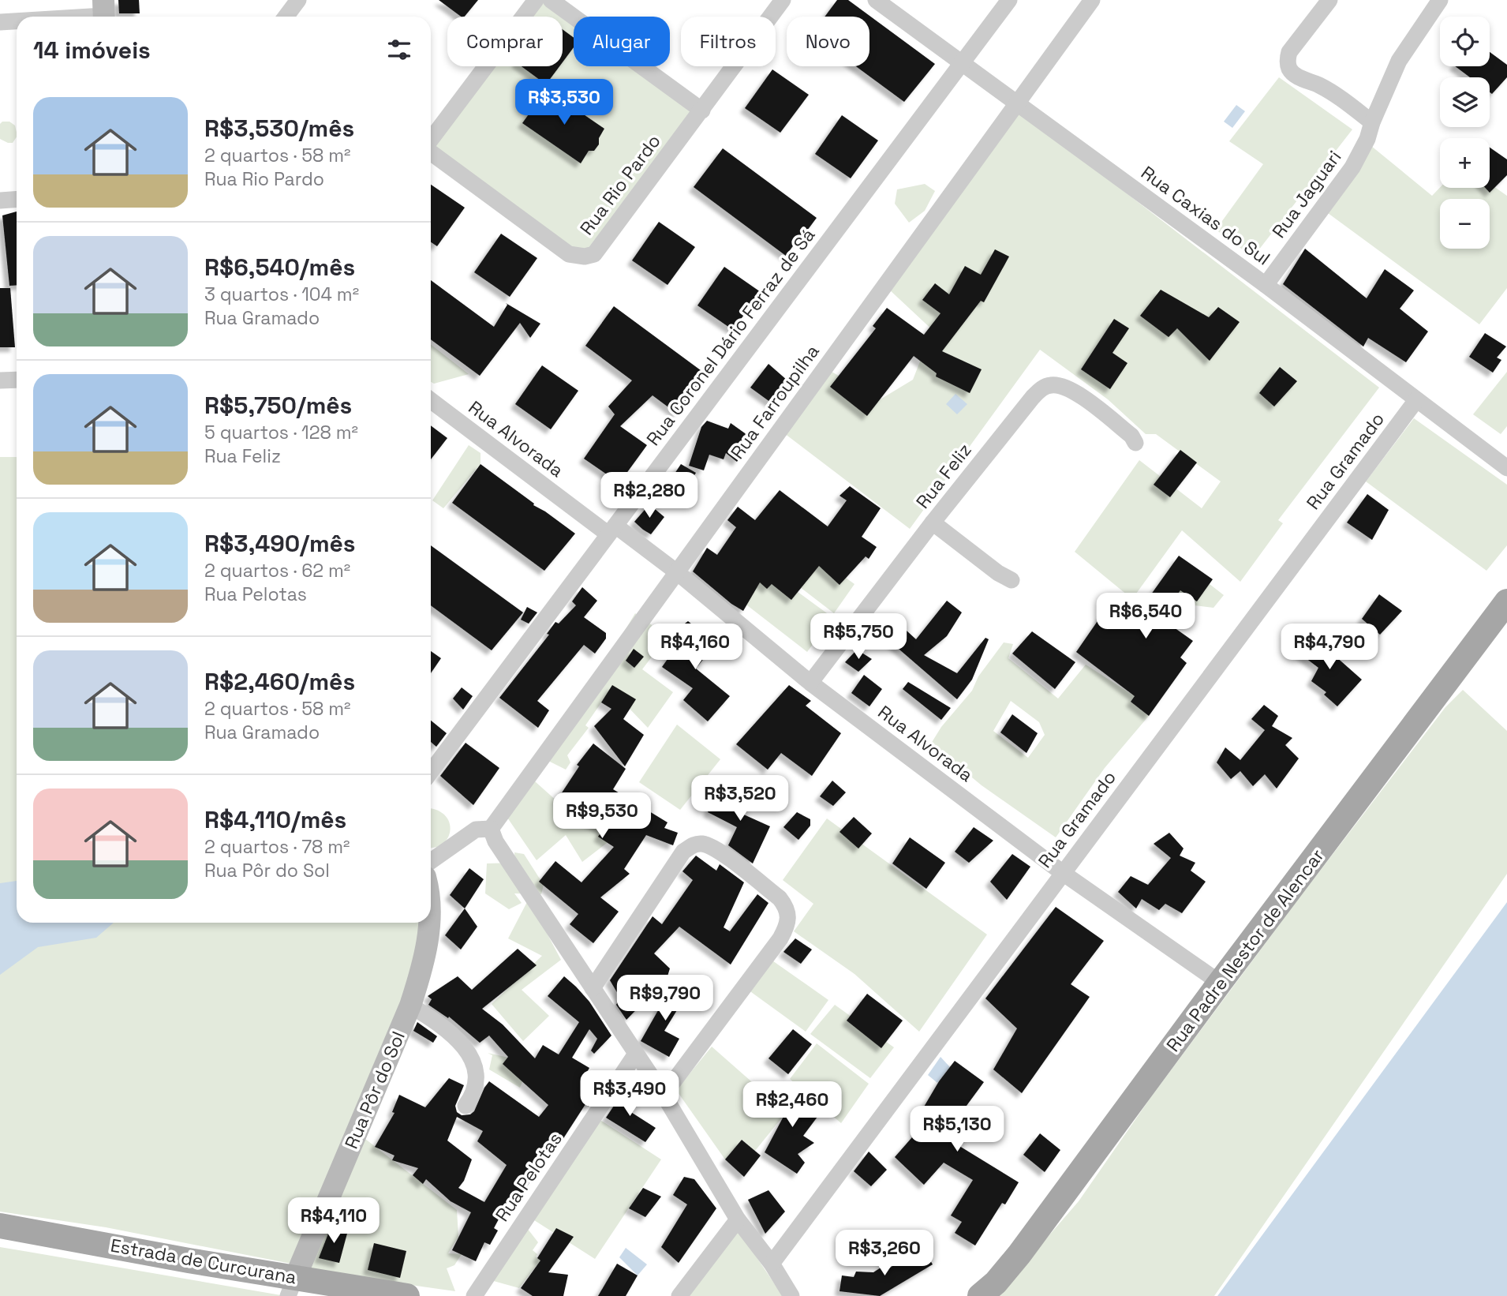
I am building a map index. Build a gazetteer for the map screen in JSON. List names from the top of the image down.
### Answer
{
  "streets": {
    "main road": ["Rua Padre Nestor de Alencar", "Rua Pôr do Sol", "Estrada de Curcurana"],
    "street": [
      "Rua Rio Pardo",
      "Rua Jaguari",
      "Rua Caxias do Sul",
      "Rua Coronel Dário Ferraz de Sá",
      "Rua Farroupilha",
      "Rua Alvorada",
      "Rua Gramado",
      "Rua Feliz",
      "Rua Pelotas"
    ]
  },
  "crossings": [
    ["Rua Jaguari", "Rua Caxias do Sul"],
    ["Rua Caxias do Sul", "Rua Coronel Dário Ferraz de Sá"],
    ["Rua Caxias do Sul", "Rua Farroupilha"],
    ["Rua Caxias do Sul", "Rua Gramado"],
    ["Rua Coronel Dário Ferraz de Sá", "Rua Alvorada"],
    ["Rua Farroupilha", "Rua Alvorada"],
    ["Rua Alvorada", "Rua Gramado"],
    ["Rua Alvorada", "Rua Feliz"],
    ["Rua Alvorada", "Rua Padre Nestor de Alencar"],
    ["Rua Pôr do Sol", "Estrada de Curcurana"]
  ],
  "page": {
    "map_buttons": ["+", "−"],
    "chip": [
      "Comprar",
      "Alugar",
      "Filtros",
      "Novo"
    ],
    "heading": "14 imóveis",
    "price": [
      "R$3,530",
      "R$2,280",
      "R$6,540",
      "R$5,750",
      "R$4,160",
      "R$4,790",
      "R$3,520",
      "R$9,530",
      "R$9,790",
      "R$3,490",
      "R$2,460",
      "R$5,130",
      "R$4,110",
      "R$3,260"
    ],
    "list": [
      {
        "name": "R$3,530/mês",
        "note": "2 quartos · 58 m² · Rua Rio Pardo"
      },
      {
        "name": "R$6,540/mês",
        "note": "3 quartos · 104 m² · Rua Gramado"
      },
      {
        "name": "R$5,750/mês",
        "note": "5 quartos · 128 m² · Rua Feliz"
      },
      {
        "name": "R$3,490/mês",
        "note": "2 quartos · 62 m² · Rua Pelotas"
      },
      {
        "name": "R$2,460/mês",
        "note": "2 quartos · 58 m² · Rua Gramado"
      },
      {
        "name": "R$4,110/mês",
        "note": "2 quartos · 78 m² · Rua Pôr do Sol"
      }
    ]
  }
}
